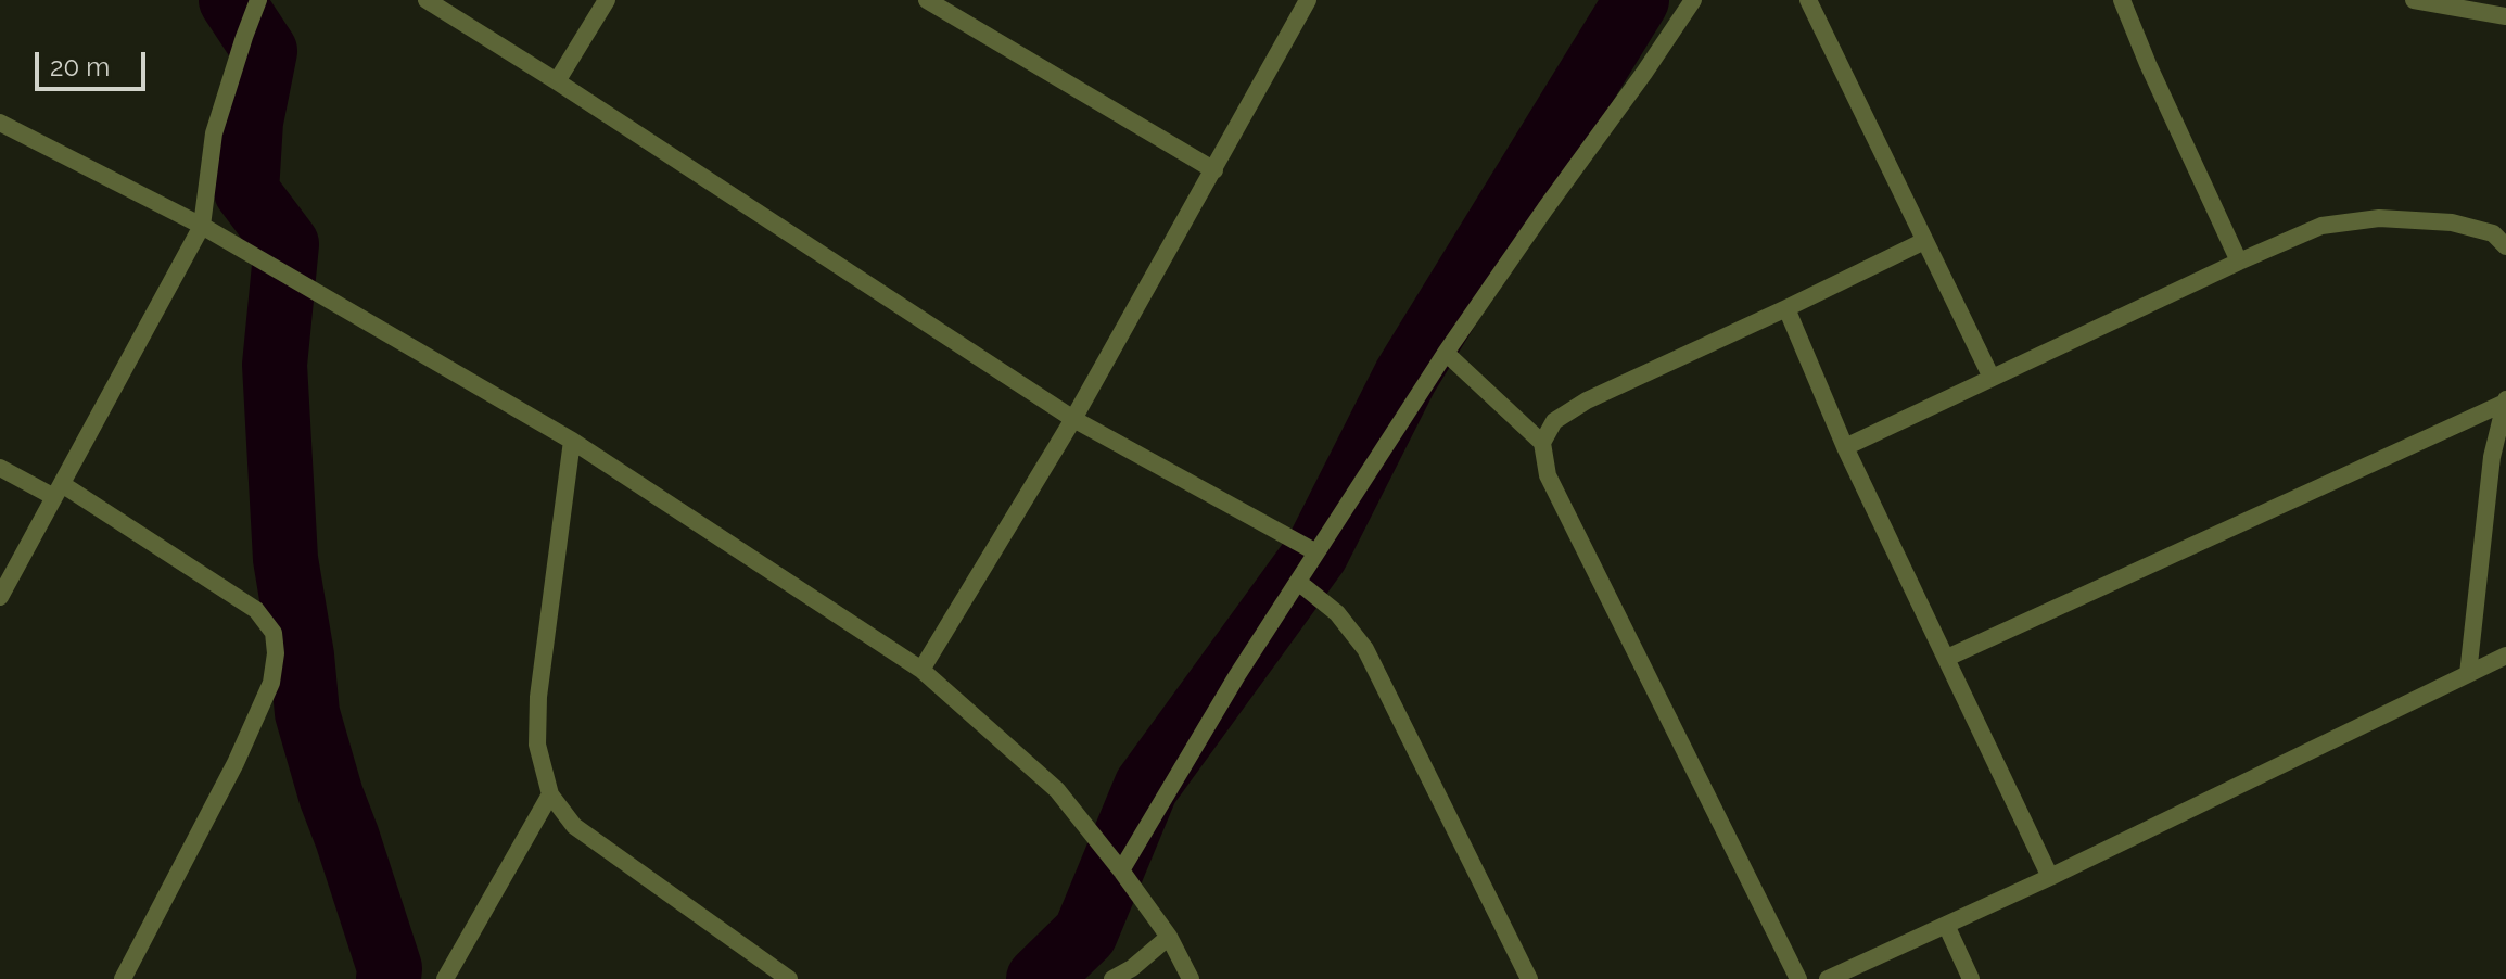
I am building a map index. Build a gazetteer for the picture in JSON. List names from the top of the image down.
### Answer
{
  "scale_bar": "20 m"
}
